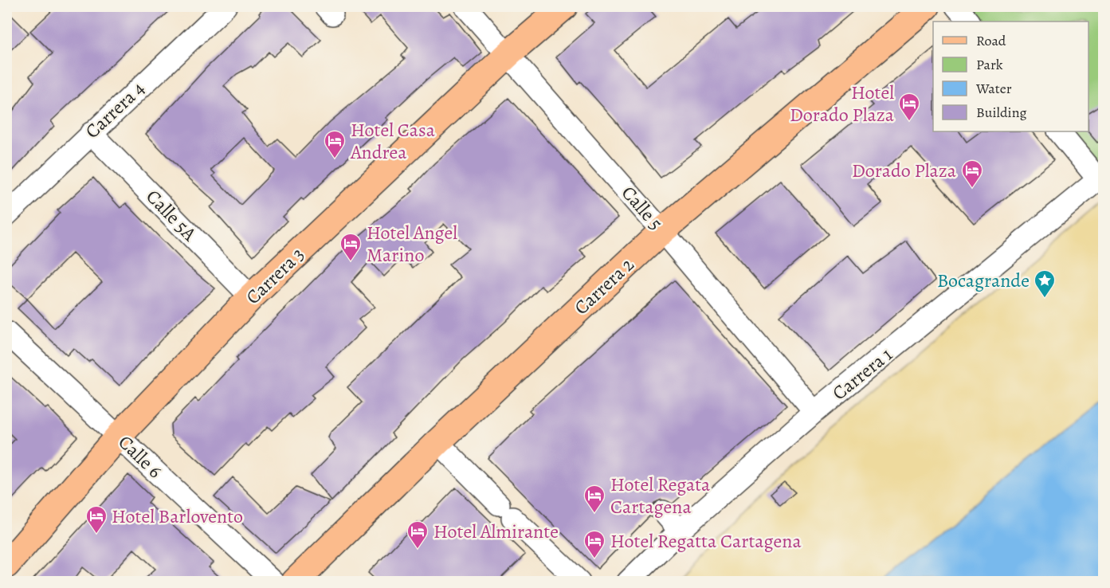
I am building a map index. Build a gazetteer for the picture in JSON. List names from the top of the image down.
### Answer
{
  "streets": {
    "main road": ["Carrera 3", "Carrera 2"],
    "street": [
      "Carrera 4",
      "Calle 5",
      "Calle 5A",
      "Carrera 1",
      "Calle 6"
    ]
  },
  "crossings": [
    ["Carrera 4", "Calle 5A"],
    ["Calle 5", "Carrera 3"],
    ["Calle 5", "Carrera 2"],
    ["Calle 5", "Carrera 1"],
    ["Calle 5A", "Carrera 3"],
    ["Carrera 3", "Calle 6"]
  ],
  "places": {
    "hotel": [
      "Hotel Dorado Plaza",
      "Hotel Casa Andrea",
      "Dorado Plaza",
      "Hotel Angel Marino",
      "Hotel Regata Cartagena",
      "Hotel Barlovento",
      "Hotel Almirante",
      "Hotel Regatta Cartagena"
    ],
    "place": ["Bocagrande"]
  },
  "legend": [
    "Road",
    "Park",
    "Water",
    "Building"
  ]
}
